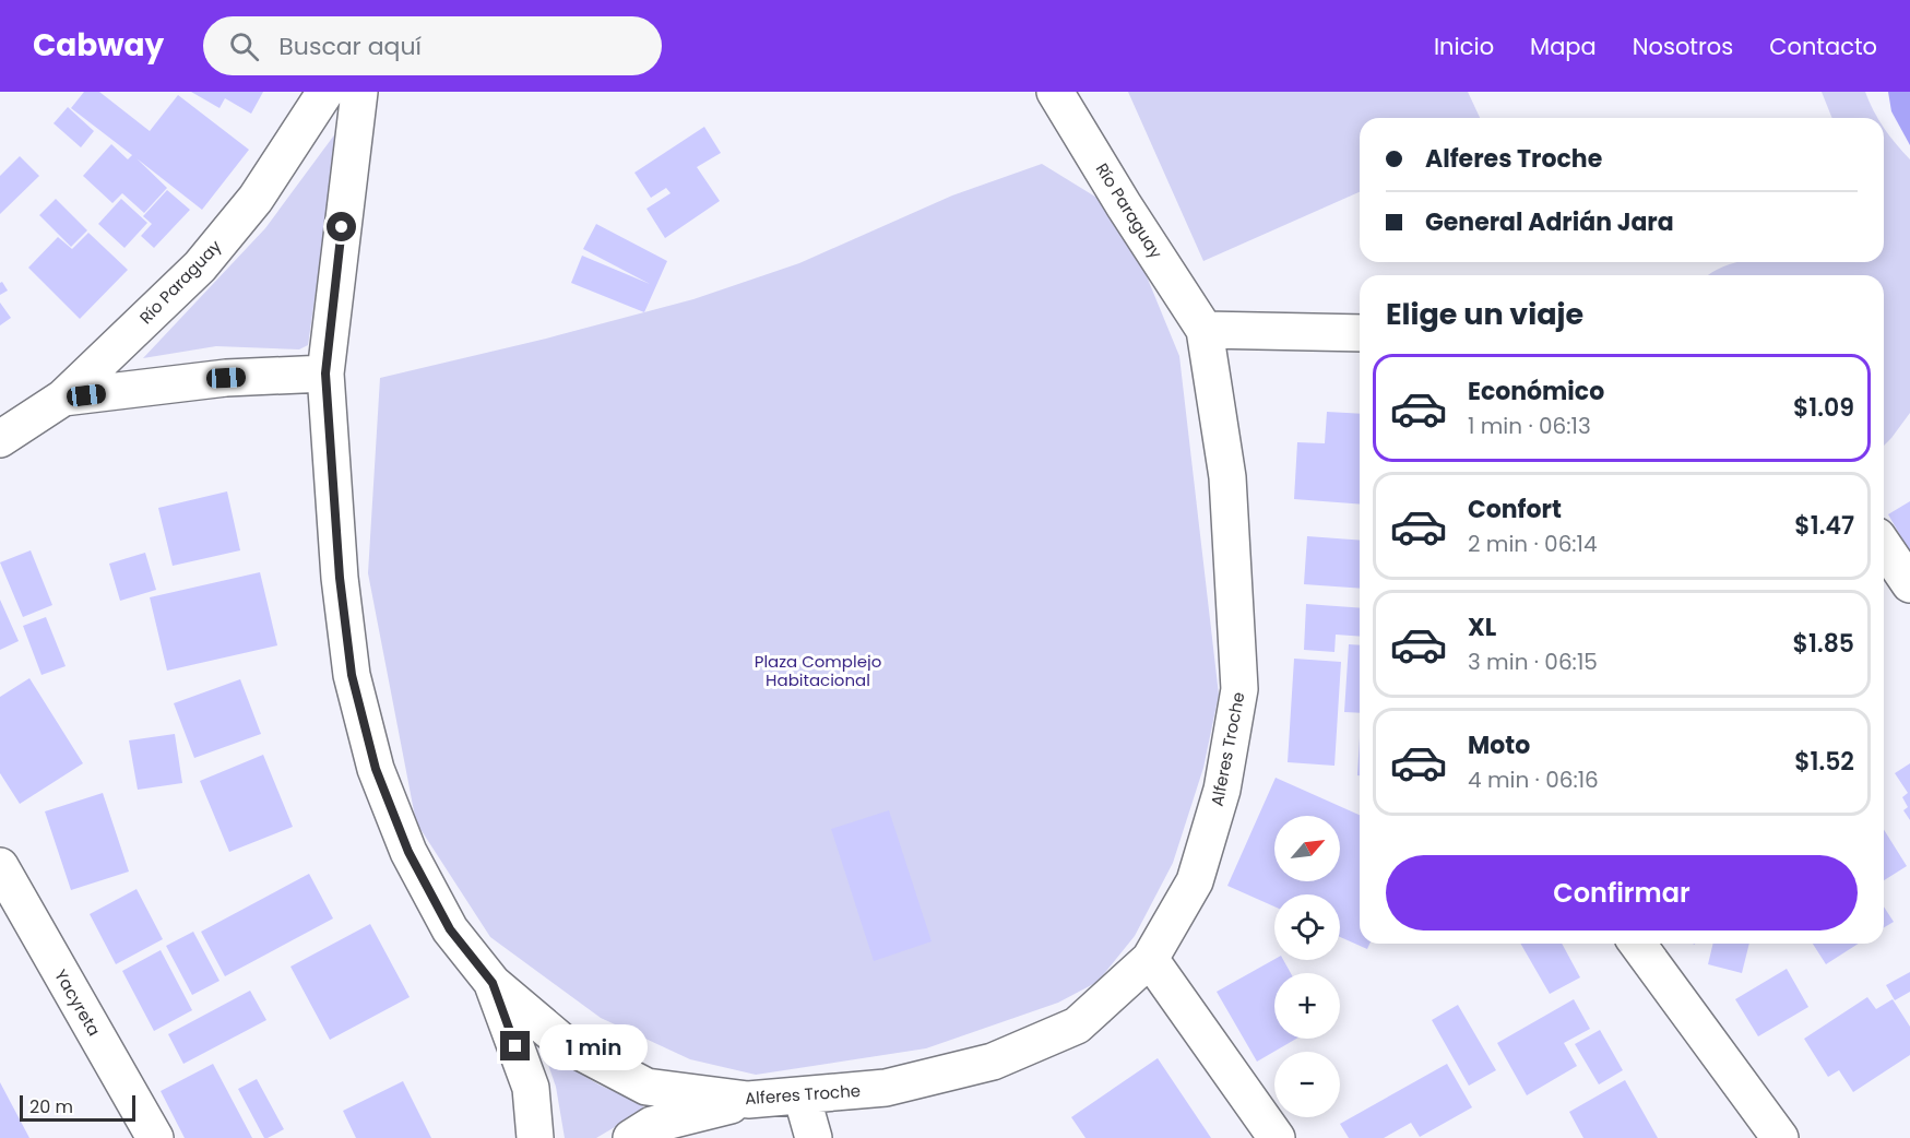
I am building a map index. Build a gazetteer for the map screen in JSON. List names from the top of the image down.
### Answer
{
  "streets": {
    "street": ["Río Paraguay", "Alferes Troche", "Yacyreta"]
  },
  "crossings": [
    ["Río Paraguay", "Alferes Troche"]
  ],
  "parks": ["Plaza Complejo Habitacional"],
  "scale_bar": "20 m",
  "north": "top right",
  "page": {
    "header": "Cabway",
    "search": "Buscar aquí",
    "nav": [
      "Inicio",
      "Mapa",
      "Nosotros",
      "Contacto"
    ],
    "banner": ["Alferes Troche", "General Adrián Jara"],
    "heading": "Elige un viaje",
    "list": [
      {
        "name": "Económico",
        "note": "1 min · 06:13",
        "value": "$1.09"
      },
      {
        "name": "Confort",
        "note": "2 min · 06:14",
        "value": "$1.47"
      },
      {
        "name": "XL",
        "note": "3 min · 06:15",
        "value": "$1.85"
      },
      {
        "name": "Moto",
        "note": "4 min · 06:16",
        "value": "$1.52"
      }
    ],
    "map_buttons": ["+", "−"],
    "buttons": "Confirmar",
    "bubble": "1 min",
    "scale": "20 m"
  }
}
